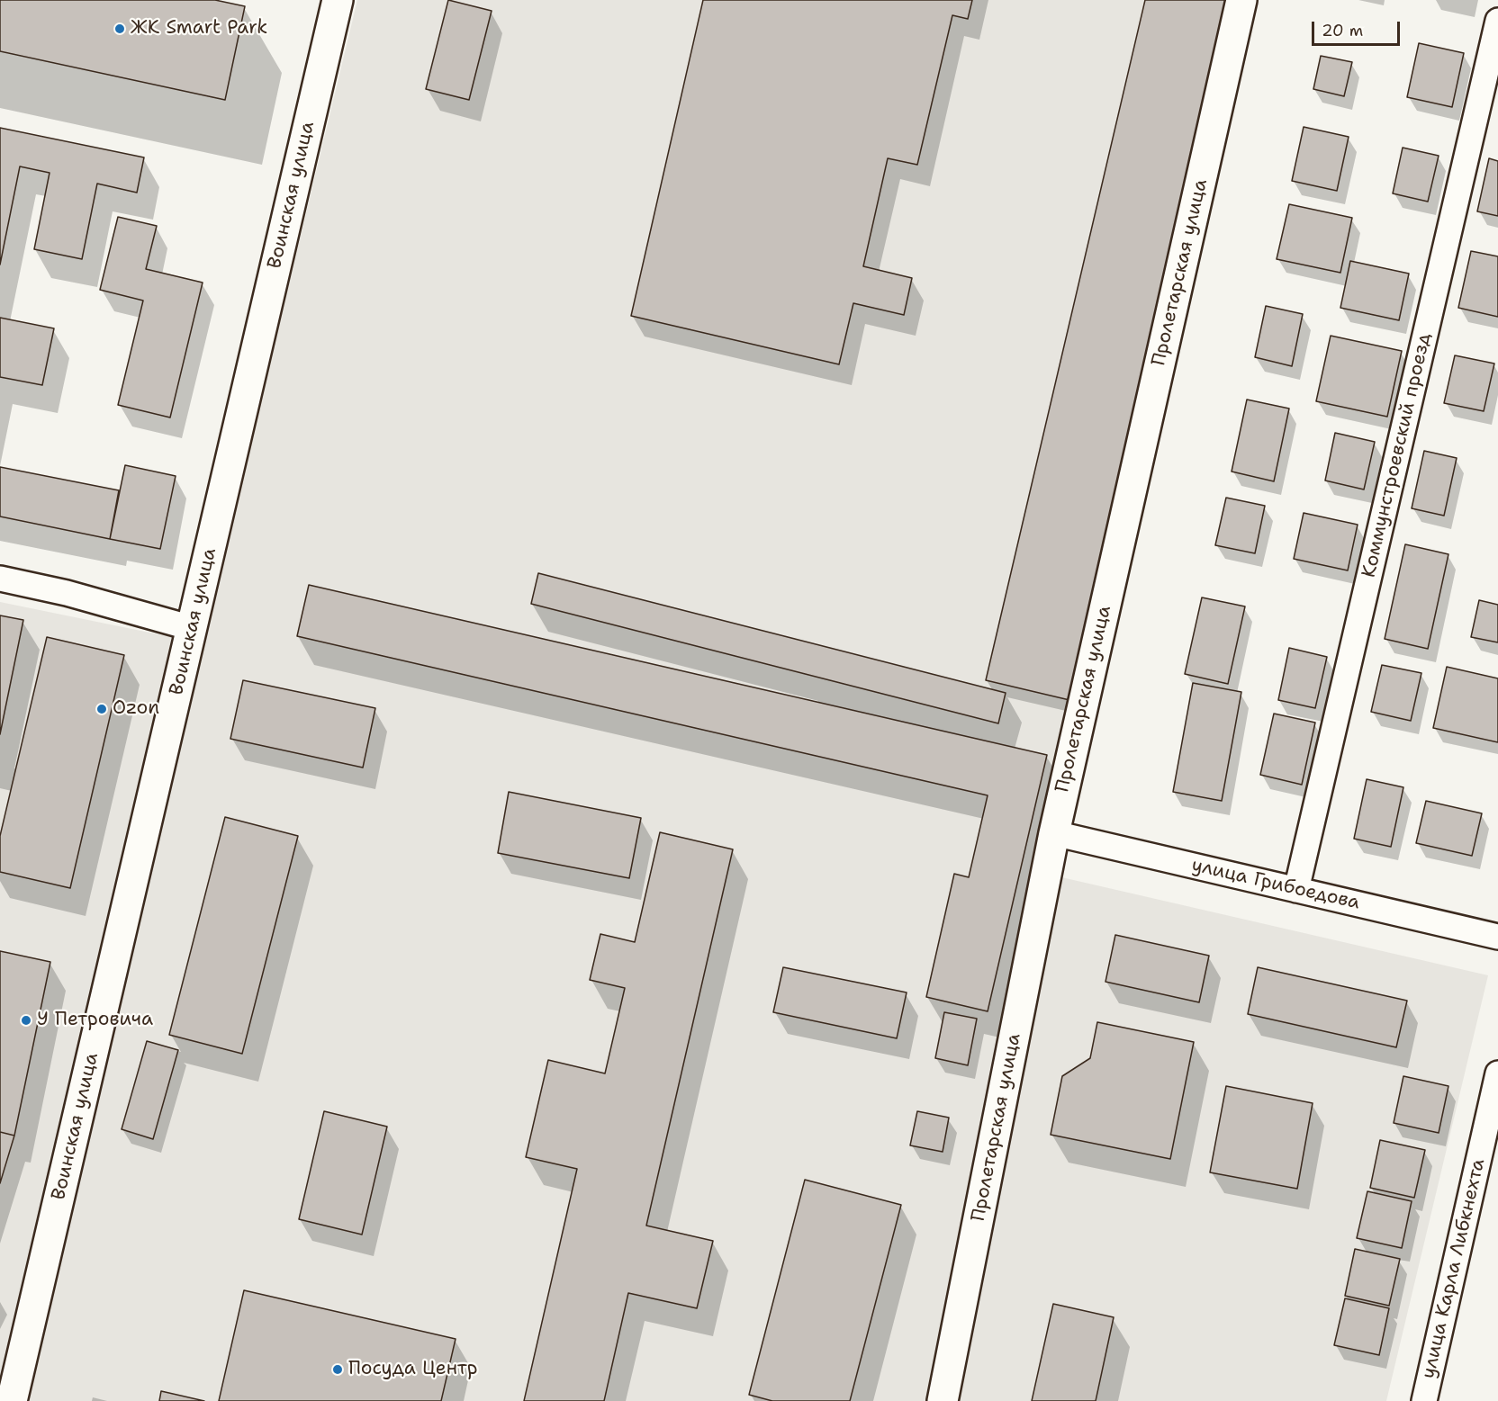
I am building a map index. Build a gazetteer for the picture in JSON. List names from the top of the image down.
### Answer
{
  "streets": {
    "street": [
      "Воинская улица",
      "Пролетарская улица",
      "Коммунстроевский проезд",
      "улица Грибоедова",
      "улица Карла Либкнехта"
    ]
  },
  "crossings": [
    ["Пролетарская улица", "улица Грибоедова"],
    ["Коммунстроевский проезд", "улица Грибоедова"]
  ],
  "places": [
    "ЖК Smart Park",
    "Ozon",
    "У Петровича",
    "Посуда Центр"
  ],
  "scale_bar": "20 m"
}
